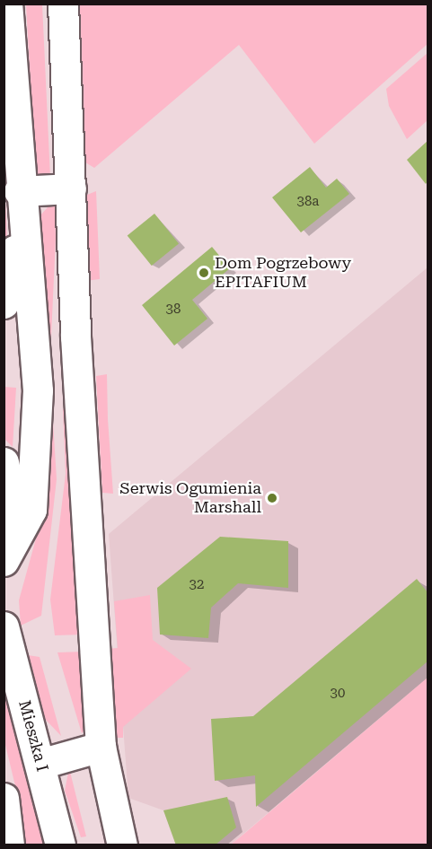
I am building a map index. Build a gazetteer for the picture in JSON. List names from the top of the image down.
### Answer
{
  "streets": {
    "street": ["Mieszka I"]
  },
  "places": ["Dom Pogrzebowy EPITAFIUM", "Serwis Ogumienia Marshall"],
  "house_numbers": [
    "38a",
    "38",
    "32",
    "30"
  ]
}
